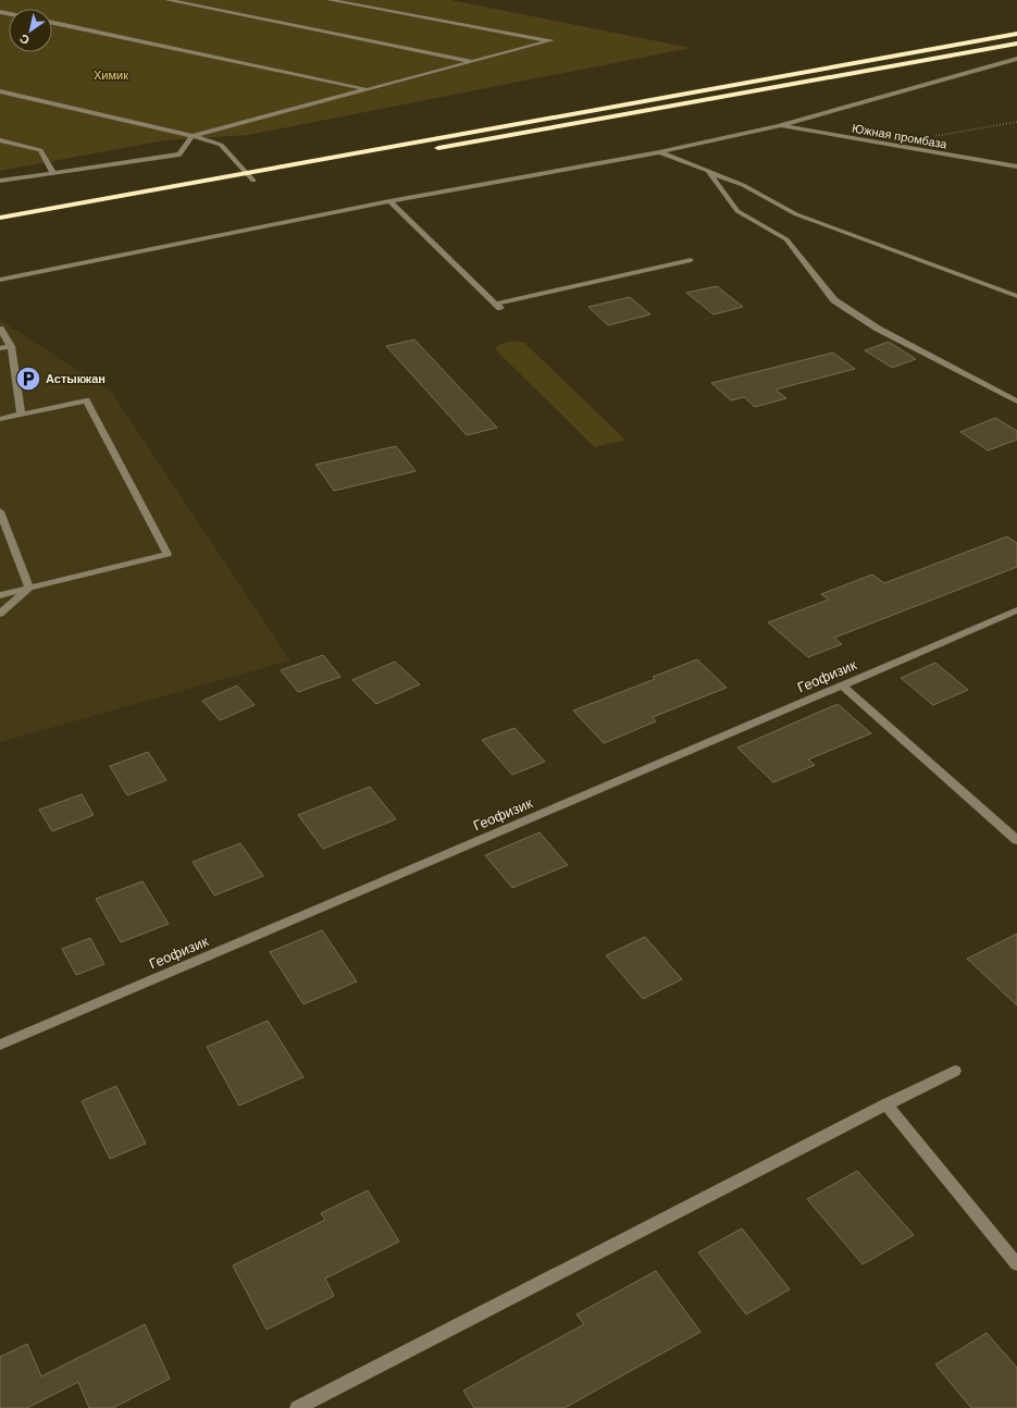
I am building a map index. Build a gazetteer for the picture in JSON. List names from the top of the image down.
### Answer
{
  "streets": {
    "street": ["Южная промбаза", "Геофизик"]
  },
  "parks": ["Химик"],
  "places": {
    "parking": ["Астыкжан"]
  },
  "north": "bottom left"
}
